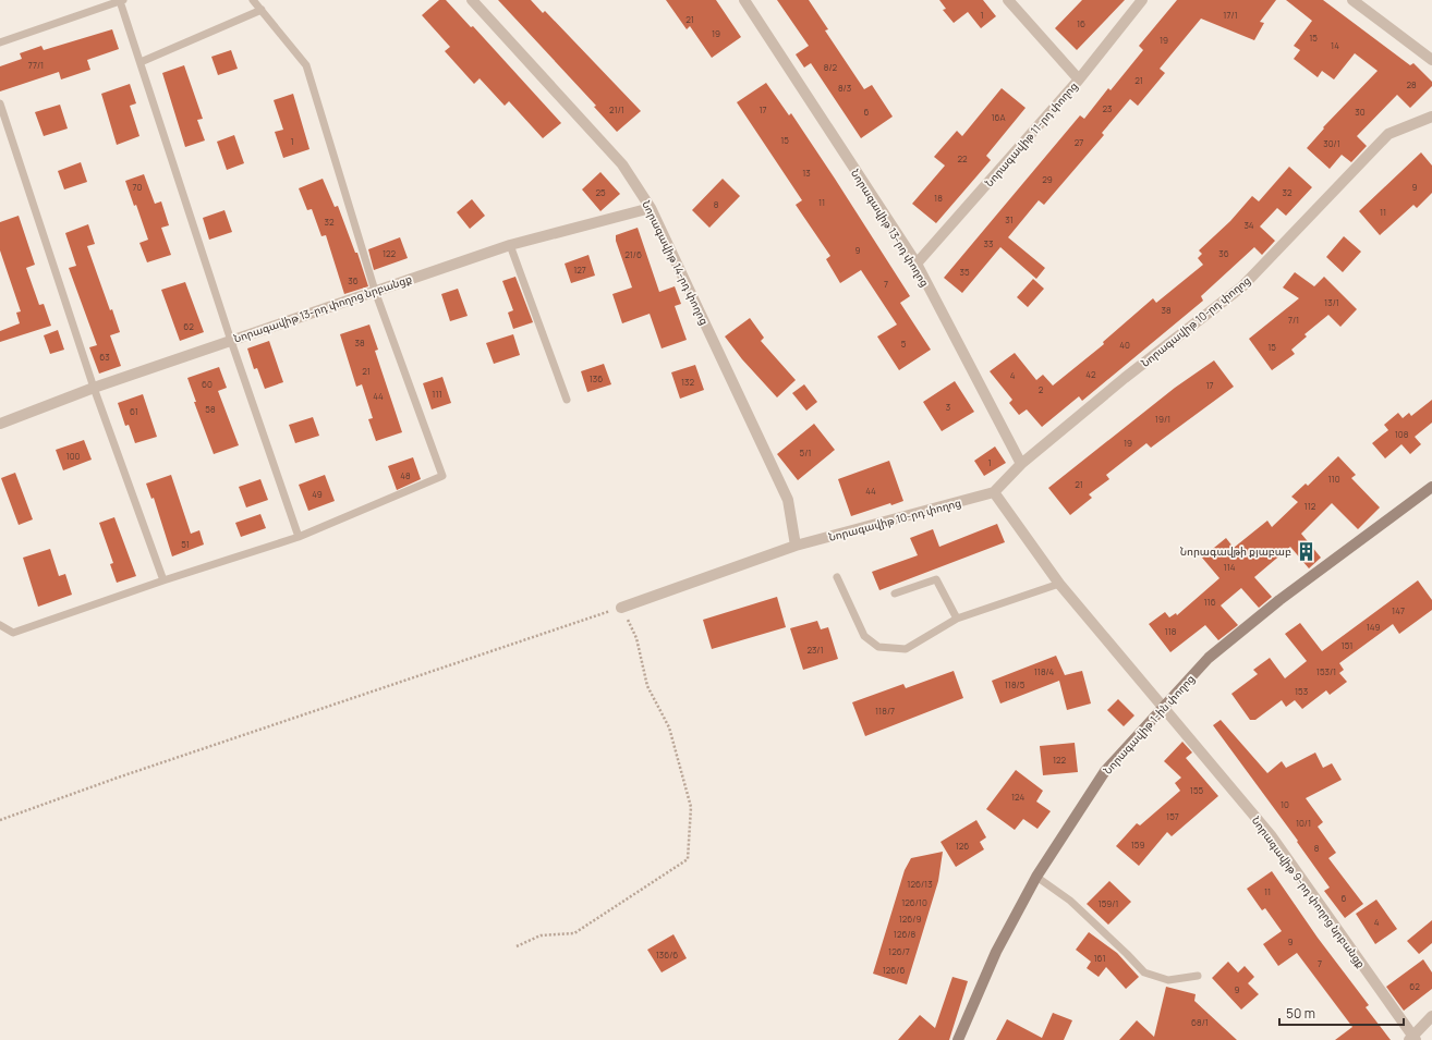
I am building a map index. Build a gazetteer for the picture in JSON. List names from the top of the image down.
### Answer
{
  "streets": {
    "main road": ["Նորագավիթ 1-ին փողոց"],
    "street": [
      "Նորագավիթ 11-րդ փողոց",
      "Նորագավիթ 13-րդ փողոց",
      "Նորագավիթ 14-րդ փողոց",
      "Նորագավիթ 13-րդ փողոց նրբանցք",
      "Նորագավիթ 10-րդ փողոց",
      "Նորագավիթ 9-րդ փողոց նրբանցք"
    ]
  },
  "crossings": [
    ["Նորագավիթ 11-րդ փողոց", "Նորագավիթ 13-րդ փողոց"],
    ["Նորագավիթ 13-րդ փողոց", "Նորագավիթ 10-րդ փողոց"],
    ["Նորագավիթ 14-րդ փողոց", "Նորագավիթ 13-րդ փողոց նրբանցք"],
    ["Նորագավիթ 14-րդ փողոց", "Նորագավիթ 10-րդ փողոց"],
    ["Նորագավիթ 1-ին փողոց", "Նորագավիթ 9-րդ փողոց նրբանցք"]
  ],
  "places": {
    "building": ["Նորագավթի քյաբաբ"]
  },
  "house_numbers": [
    "1",
    "17/1",
    "21",
    "16",
    "19",
    "15",
    "19",
    "14",
    "77/1",
    "8/2",
    "21",
    "28",
    "8/3",
    "23",
    "21/1",
    "17",
    "6",
    "30",
    "16A",
    "15",
    "1",
    "27",
    "30/1",
    "22",
    "13",
    "29",
    "70",
    "9",
    "25",
    "32",
    "18",
    "11",
    "8",
    "11",
    "31",
    "32",
    "34",
    "33",
    "9",
    "122",
    "36",
    "21/6",
    "127",
    "35",
    "36",
    "7",
    "13/1",
    "38",
    "7/1",
    "62",
    "38",
    "5",
    "40",
    "15",
    "63",
    "21",
    "42",
    "4",
    "136",
    "132",
    "60",
    "17",
    "2",
    "111",
    "44",
    "3",
    "58",
    "61",
    "19/1",
    "108",
    "19",
    "5/1",
    "100",
    "1",
    "48",
    "110",
    "21",
    "44",
    "49",
    "112",
    "51",
    "114",
    "116",
    "147",
    "149",
    "118",
    "151",
    "23/1",
    "118/4",
    "153/1",
    "118/5",
    "153",
    "118/7",
    "122",
    "155",
    "124",
    "10",
    "157",
    "10/1",
    "159",
    "126",
    "8",
    "126/13",
    "11",
    "6",
    "126/10",
    "159/1",
    "126/9",
    "4",
    "126/8",
    "9",
    "126/7",
    "136/6",
    "161",
    "7",
    "126/6",
    "62",
    "9",
    "68/1"
  ],
  "scale_bar": "50 m"
}
